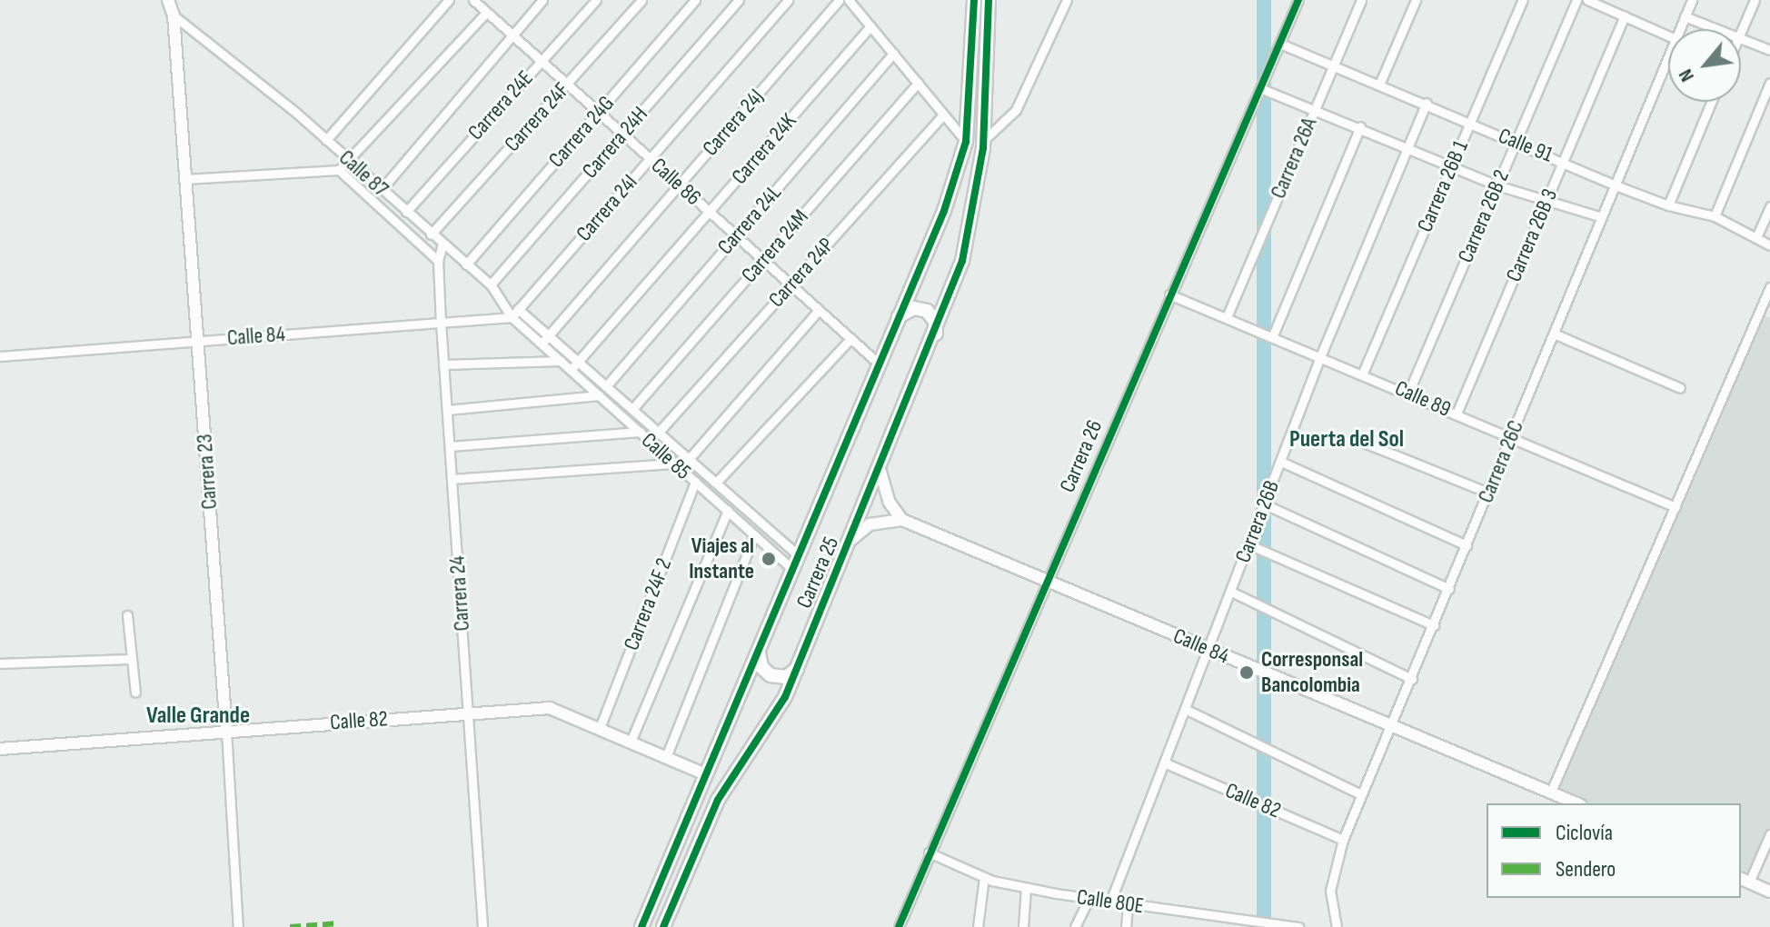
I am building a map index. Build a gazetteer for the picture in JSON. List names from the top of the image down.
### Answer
{
  "streets": {
    "main road": ["Carrera 25"],
    "street": [
      "Carrera 24E",
      "Carrera 24F",
      "Carrera 24J",
      "Carrera 24G",
      "Carrera 24H",
      "Calle 91",
      "Carrera 24K",
      "Carrera 26A",
      "Calle 87",
      "Calle 86",
      "Carrera 26B 1",
      "Carrera 24I",
      "Carrera 26B 2",
      "Carrera 24L",
      "Carrera 26B 3",
      "Carrera 24M",
      "Carrera 24P",
      "Calle 84",
      "Calle 89",
      "Calle 85",
      "Carrera 26",
      "Carrera 26C",
      "Carrera 23",
      "Carrera 26B",
      "Carrera 24",
      "Carrera 24F 2",
      "Calle 82",
      "Calle 80E"
    ]
  },
  "crossings": [
    ["Carrera 24E", "Calle 87"],
    ["Carrera 24E", "Calle 86"],
    ["Carrera 24F", "Calle 87"],
    ["Carrera 24F", "Calle 86"],
    ["Carrera 24J", "Calle 87"],
    ["Carrera 24J", "Calle 86"],
    ["Carrera 24J", "Calle 85"],
    ["Carrera 24G", "Calle 87"],
    ["Carrera 24G", "Calle 86"],
    ["Carrera 24H", "Calle 87"],
    ["Carrera 24H", "Calle 86"],
    ["Calle 91", "Carrera 26A"],
    ["Calle 91", "Carrera 26B 1"],
    ["Calle 91", "Carrera 26B 2"],
    ["Calle 91", "Carrera 26B 3"],
    ["Calle 91", "Carrera 26"],
    ["Calle 91", "Carrera 26C"],
    ["Calle 91", "Carrera 26B"],
    ["Carrera 24K", "Calle 86"],
    ["Carrera 24K", "Calle 85"],
    ["Carrera 26A", "Calle 89"],
    ["Calle 87", "Carrera 24I"],
    ["Calle 87", "Calle 84"],
    ["Calle 87", "Calle 85"],
    ["Calle 87", "Carrera 23"],
    ["Calle 87", "Carrera 24"],
    ["Calle 86", "Carrera 24I"],
    ["Calle 86", "Carrera 24L"],
    ["Calle 86", "Carrera 24M"],
    ["Calle 86", "Carrera 24P"],
    ["Calle 86", "Carrera 25"],
    ["Carrera 26B 1", "Calle 89"],
    ["Carrera 24I", "Calle 84"],
    ["Carrera 26B 2", "Calle 89"],
    ["Carrera 26B 3", "Calle 89"],
    ["Calle 84", "Carrera 26"],
    ["Calle 84", "Carrera 26C"],
    ["Calle 84", "Carrera 23"],
    ["Calle 84", "Carrera 26B"],
    ["Calle 84", "Carrera 24"],
    ["Calle 89", "Carrera 26"],
    ["Calle 89", "Carrera 26C"],
    ["Calle 89", "Carrera 26B"],
    ["Calle 85", "Carrera 25"],
    ["Calle 85", "Carrera 24F 2"],
    ["Carrera 26", "Calle 80E"],
    ["Carrera 26C", "Calle 82"],
    ["Carrera 23", "Calle 82"],
    ["Carrera 26B", "Calle 82"],
    ["Carrera 26B", "Calle 80E"],
    ["Carrera 25", "Calle 82"],
    ["Carrera 24", "Calle 82"],
    ["Carrera 24F 2", "Calle 82"]
  ],
  "districts": ["Puerta del Sol", "Valle Grande"],
  "places": ["Viajes al Instante", "Corresponsal Bancolombia"],
  "legend": ["Ciclovía", "Sendero"],
  "north": "bottom left"
}
